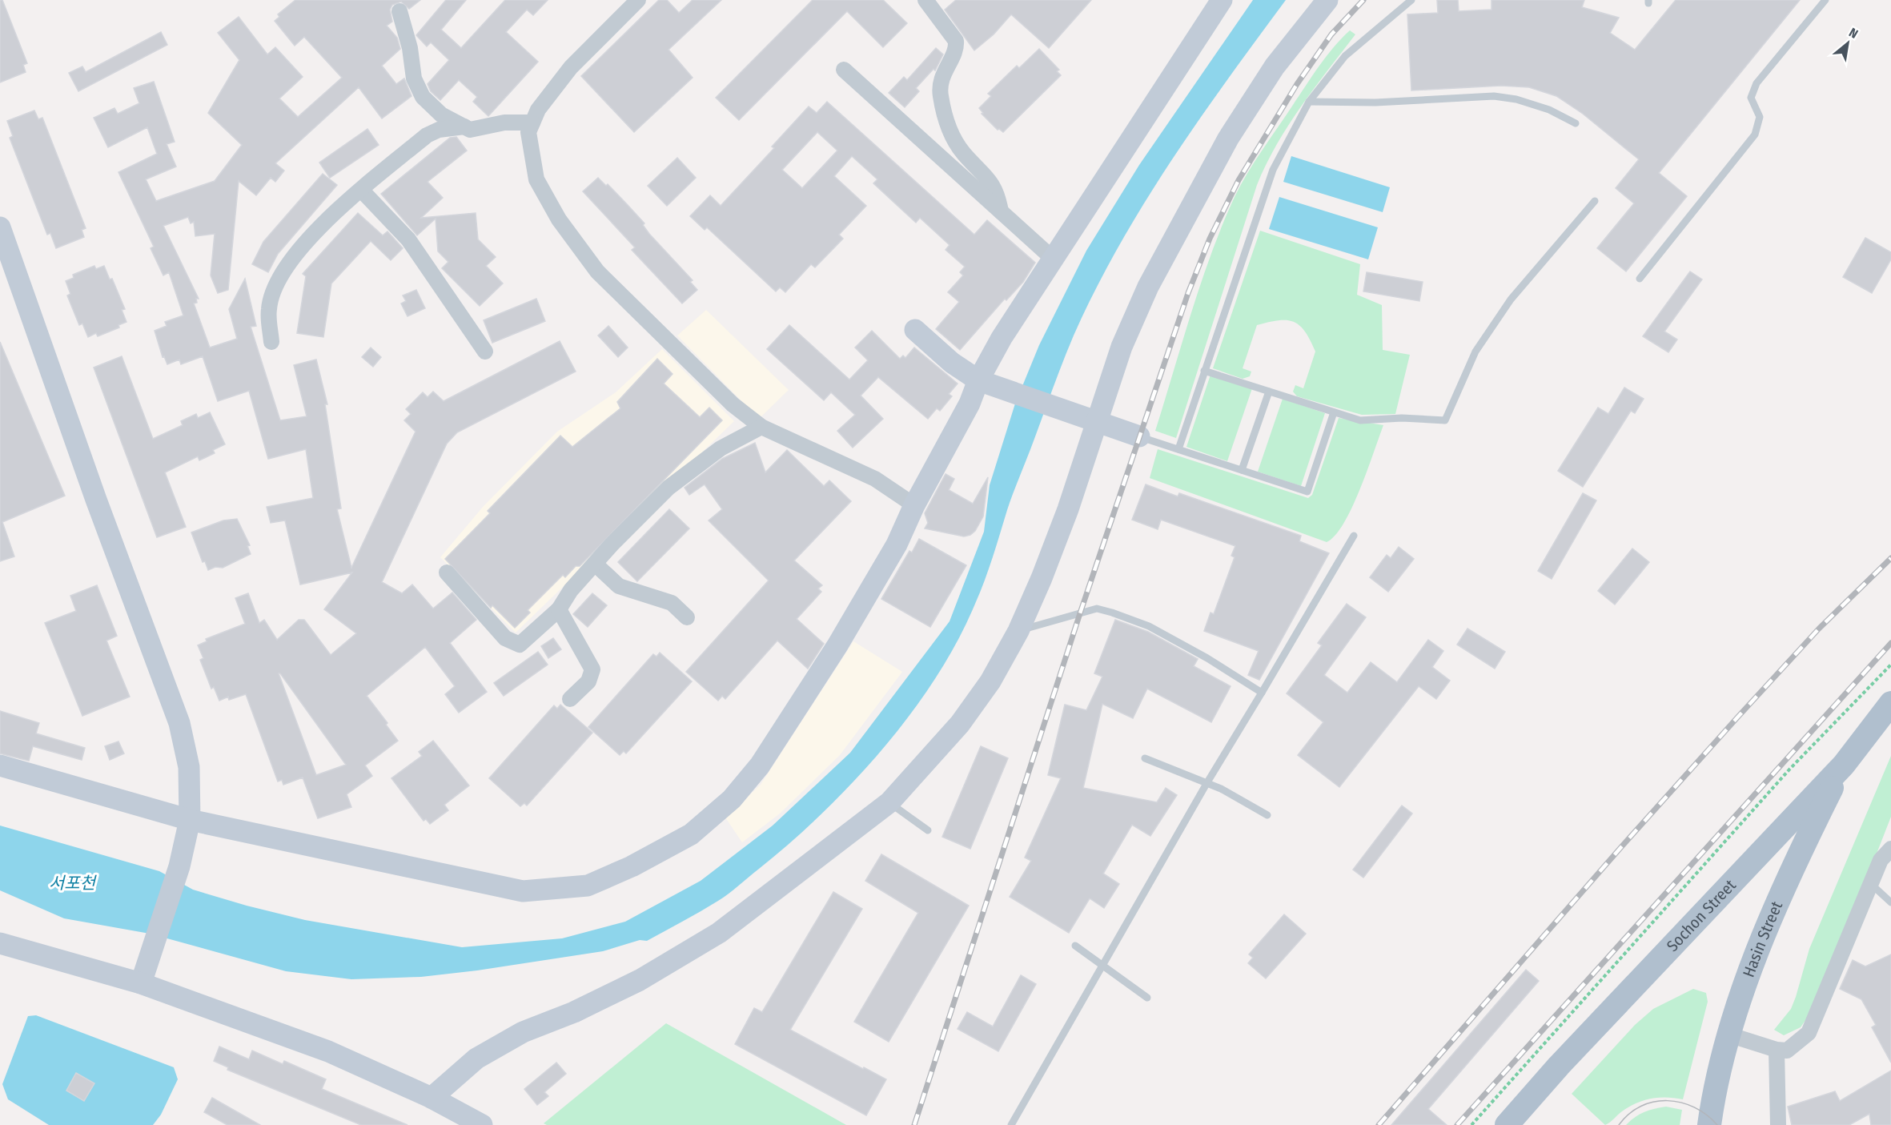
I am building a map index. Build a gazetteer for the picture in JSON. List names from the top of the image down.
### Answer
{
  "streets": {
    "main road": ["Sochon Street", "Hasin Street"]
  },
  "crossings": [
    ["Sochon Street", "Hasin Street"]
  ],
  "water": ["서포천"],
  "north": "top right"
}
